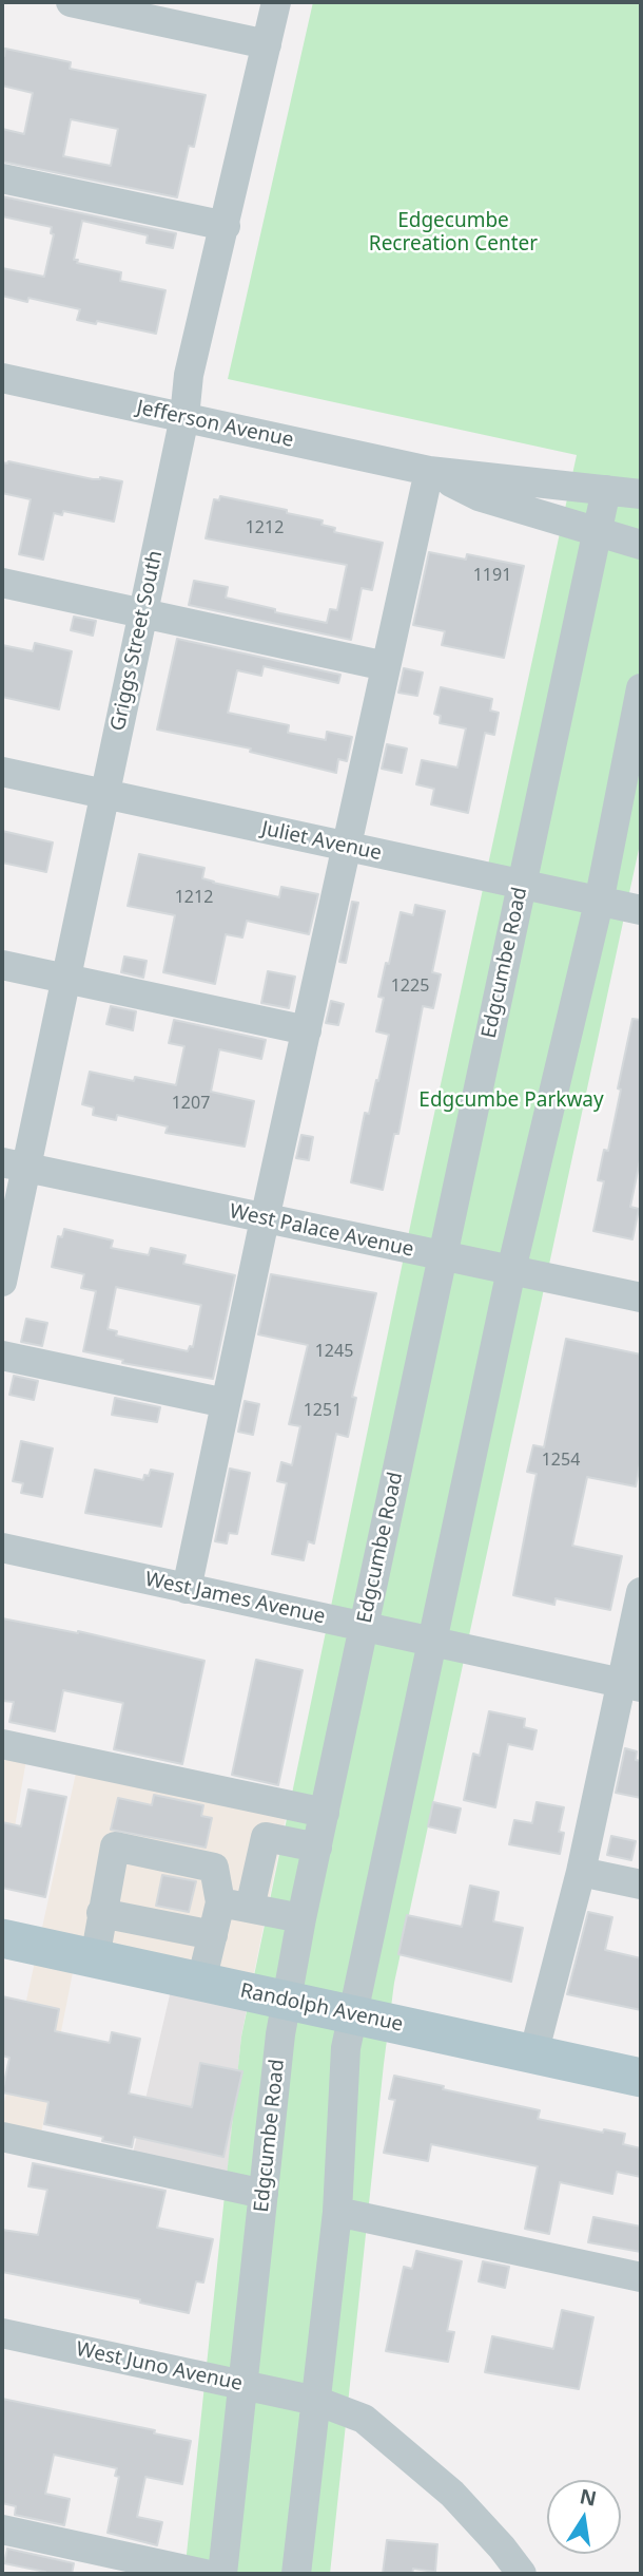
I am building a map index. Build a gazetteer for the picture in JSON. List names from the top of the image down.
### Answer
{
  "streets": {
    "main road": ["Randolph Avenue"],
    "street": [
      "Jefferson Avenue",
      "Griggs Street South",
      "Juliet Avenue",
      "Edgcumbe Road",
      "West Palace Avenue",
      "West James Avenue",
      "West Juno Avenue"
    ]
  },
  "crossings": [
    ["Jefferson Avenue", "Griggs Street South"],
    ["Jefferson Avenue", "Edgcumbe Road"],
    ["Griggs Street South", "Juliet Avenue"],
    ["Griggs Street South", "West Palace Avenue"],
    ["Juliet Avenue", "Edgcumbe Road"],
    ["Edgcumbe Road", "West Palace Avenue"],
    ["Edgcumbe Road", "West James Avenue"],
    ["Edgcumbe Road", "Randolph Avenue"],
    ["Edgcumbe Road", "West Juno Avenue"]
  ],
  "parks": ["Edgecumbe Recreation Center", "Edgcumbe Parkway"],
  "house_numbers": [
    "1212",
    "1191",
    "1212",
    "1225",
    "1207",
    "1245",
    "1251",
    "1254"
  ],
  "north": "top"
}
